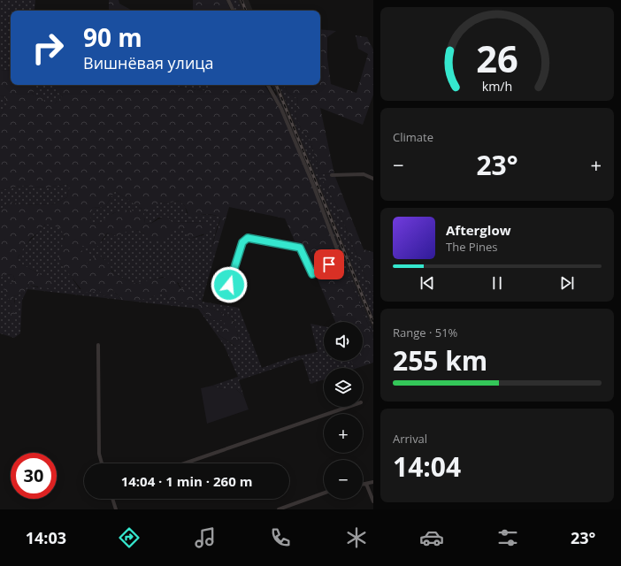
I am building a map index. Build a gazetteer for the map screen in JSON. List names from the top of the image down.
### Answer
{
  "page": {
    "turn": ["90 m", "Вишнёвая улица"],
    "tile": [
      "Climate",
      ["Range · 51%", "255 km"],
      ["Arrival", "14:04"]
    ],
    "heat": ["−", "23°", "+"],
    "song": ["Afterglow", "The Pines"],
    "map_buttons": ["+", "−"],
    "limit": "30",
    "trip": "14:04 · 1 min · 260 m",
    "tabs": ["14:03", "23°"],
    "gauge": ["26", "km/h"]
  }
}
